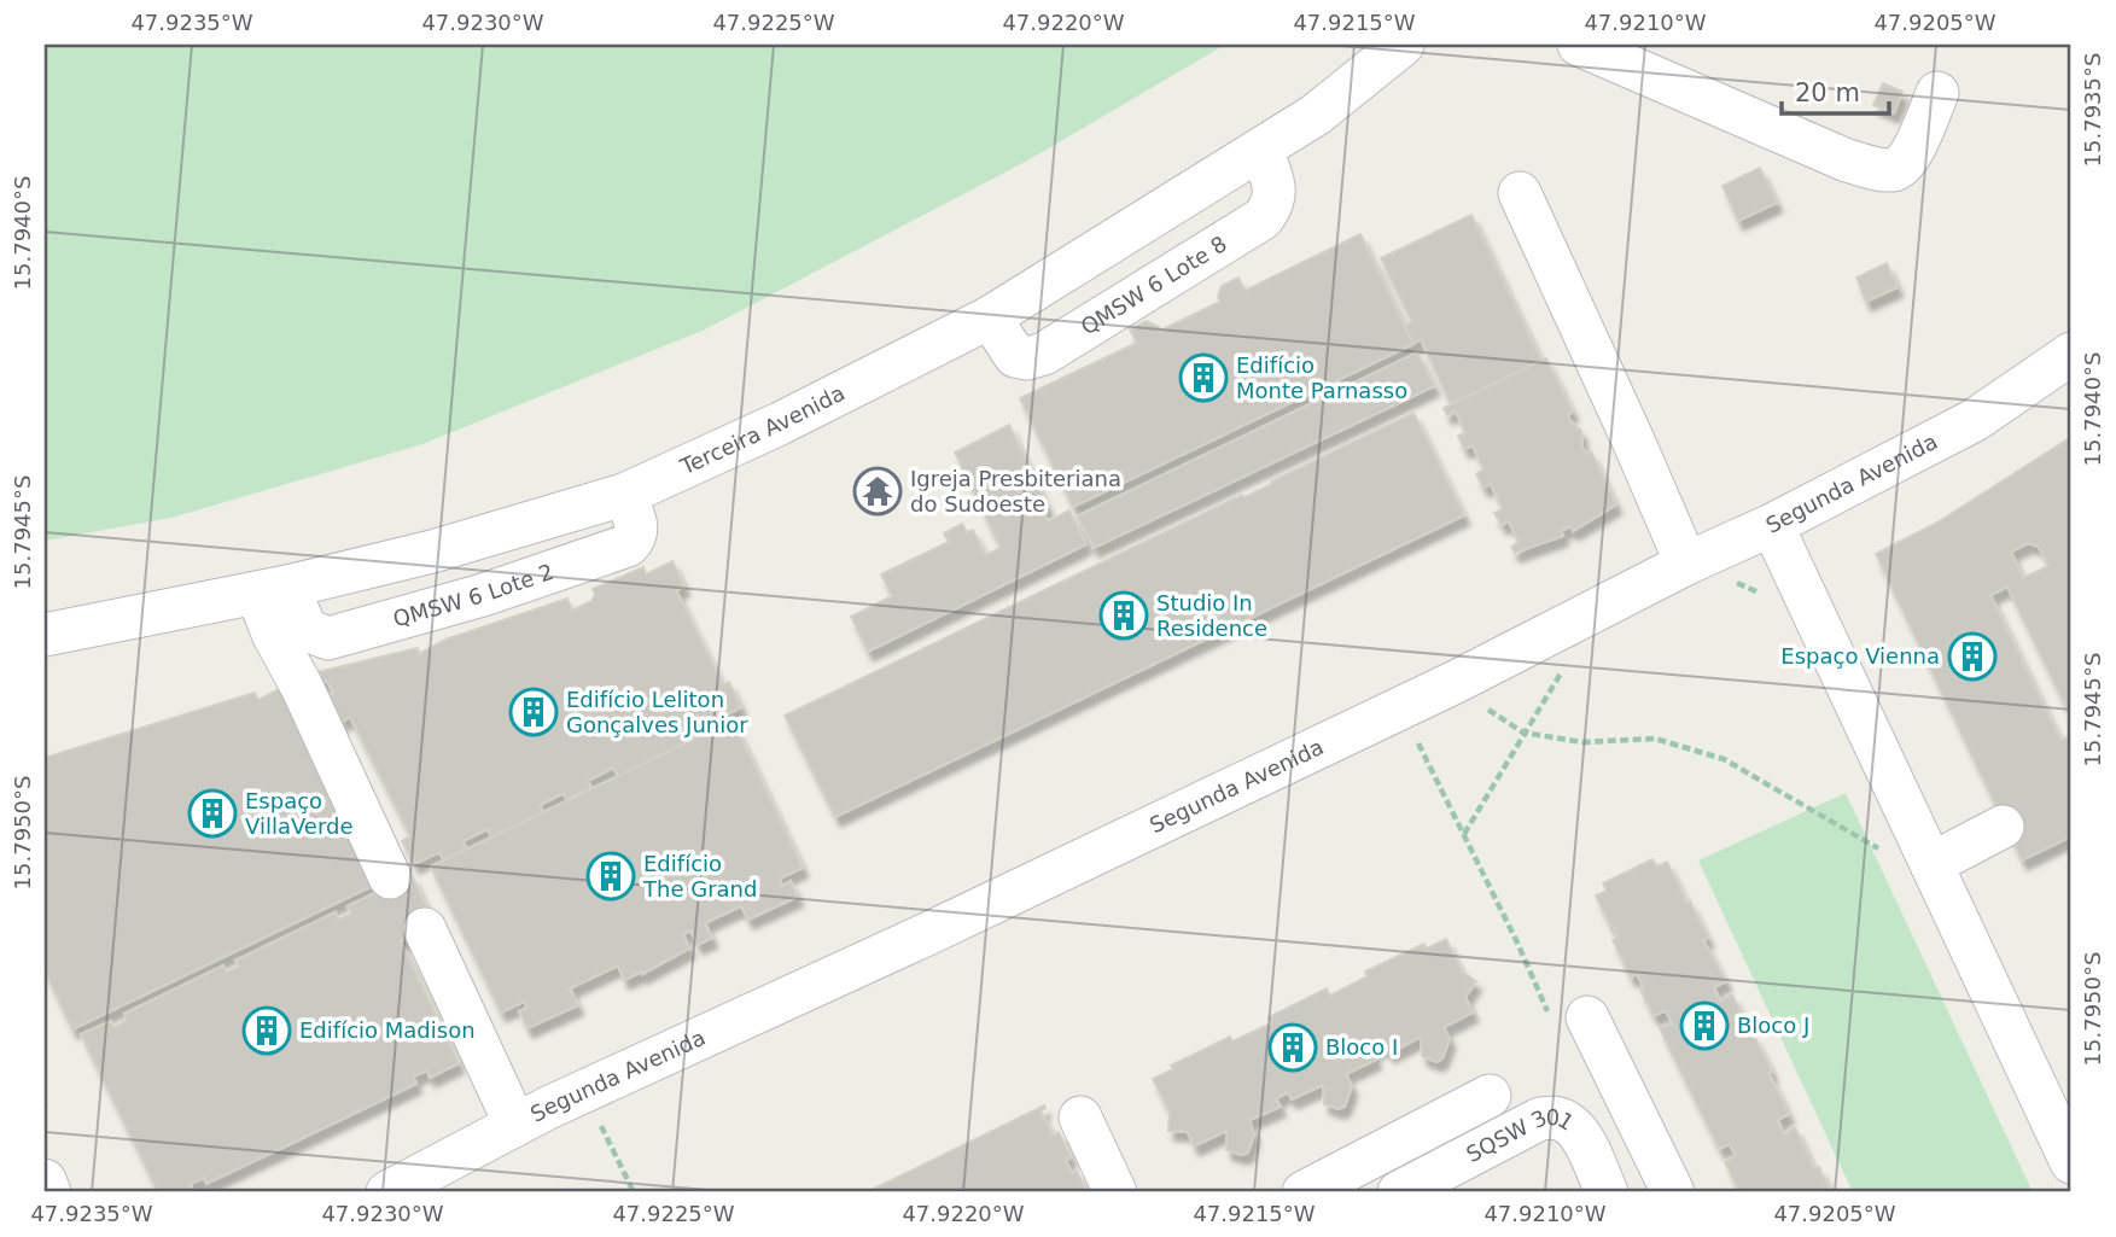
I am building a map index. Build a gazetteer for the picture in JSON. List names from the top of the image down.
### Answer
{
  "streets": {
    "street": [
      "QMSW 6 Lote 8",
      "Terceira Avenida",
      "Segunda Avenida",
      "QMSW 6 Lote 2",
      "SQSW 301"
    ]
  },
  "crossings": [
    ["QMSW 6 Lote 8", "Terceira Avenida"],
    ["Terceira Avenida", "QMSW 6 Lote 2"]
  ],
  "places": {
    "building": [
      "Edifício Monte Parnasso",
      "Studio In Residence",
      "Espaço Vienna",
      "Edifício Leliton Gonçalves Junior",
      "Espaço VillaVerde",
      "Edifício The Grand",
      "Bloco J",
      "Edifício Madison",
      "Bloco I"
    ],
    "temple": ["Igreja Presbiteriana do Sudoeste"]
  },
  "scale_bar": "20 m",
  "coordinates": [
    "47.9235°W",
    "47.9230°W",
    "47.9225°W",
    "47.9220°W",
    "47.9215°W",
    "47.9210°W",
    "47.9205°W",
    "15.7935°S",
    "15.7940°S",
    "15.7945°S",
    "15.7950°S"
  ]
}
